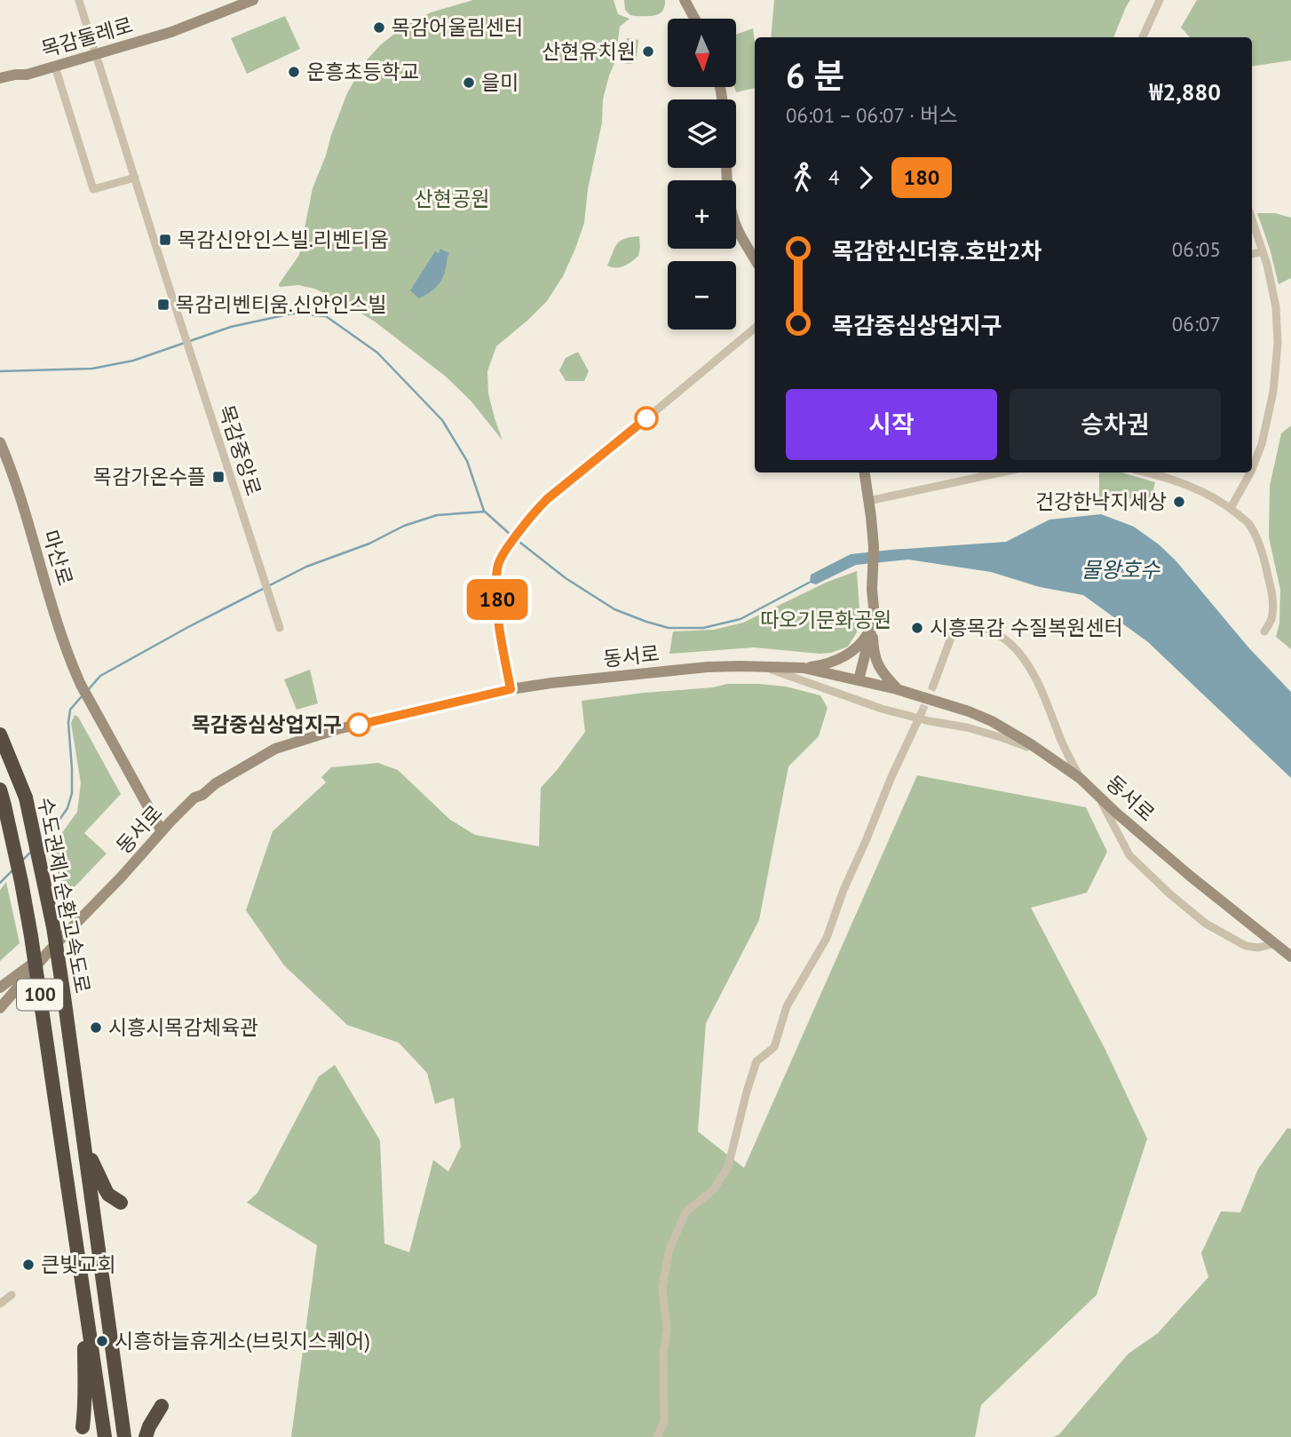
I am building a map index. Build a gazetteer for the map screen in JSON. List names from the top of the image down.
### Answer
{
  "streets": {
    "highway": ["수도권제1순환고속도로", "100"],
    "main road": ["목감둘레로", "마산로", "동서로"],
    "street": ["목감중앙로"]
  },
  "crossings": [
    ["마산로", "동서로"]
  ],
  "water": ["물왕호수"],
  "parks": ["산현공원", "따오기문화공원"],
  "places": {
    "other": [
      "목감어울림센터",
      "산현유치원",
      "운흥초등학교",
      "을미",
      "건강한낙지세상",
      "시흥목감 수질복원센터",
      "목감중심상업지구",
      "시흥시목감체육관",
      "큰빛교회",
      "시흥하늘휴게소(브릿지스퀘어)"
    ],
    "transit": ["목감신안인스빌.리벤티움", "목감리벤티움.신안인스빌", "목감가온수플"]
  },
  "lines": ["bus line 180"],
  "north": "bottom",
  "page": {
    "on_map": "180",
    "map_buttons": ["+", "−"],
    "heading": ["6 분", "06:01 – 06:07 · 버스", "₩2,880"],
    "legs": ["4", "180"],
    "list": [
      {
        "name": "목감한신더휴.호반2차",
        "value": "06:05"
      },
      {
        "name": "목감중심상업지구",
        "value": "06:07"
      }
    ],
    "buttons": ["시작", "승차권"]
  }
}
